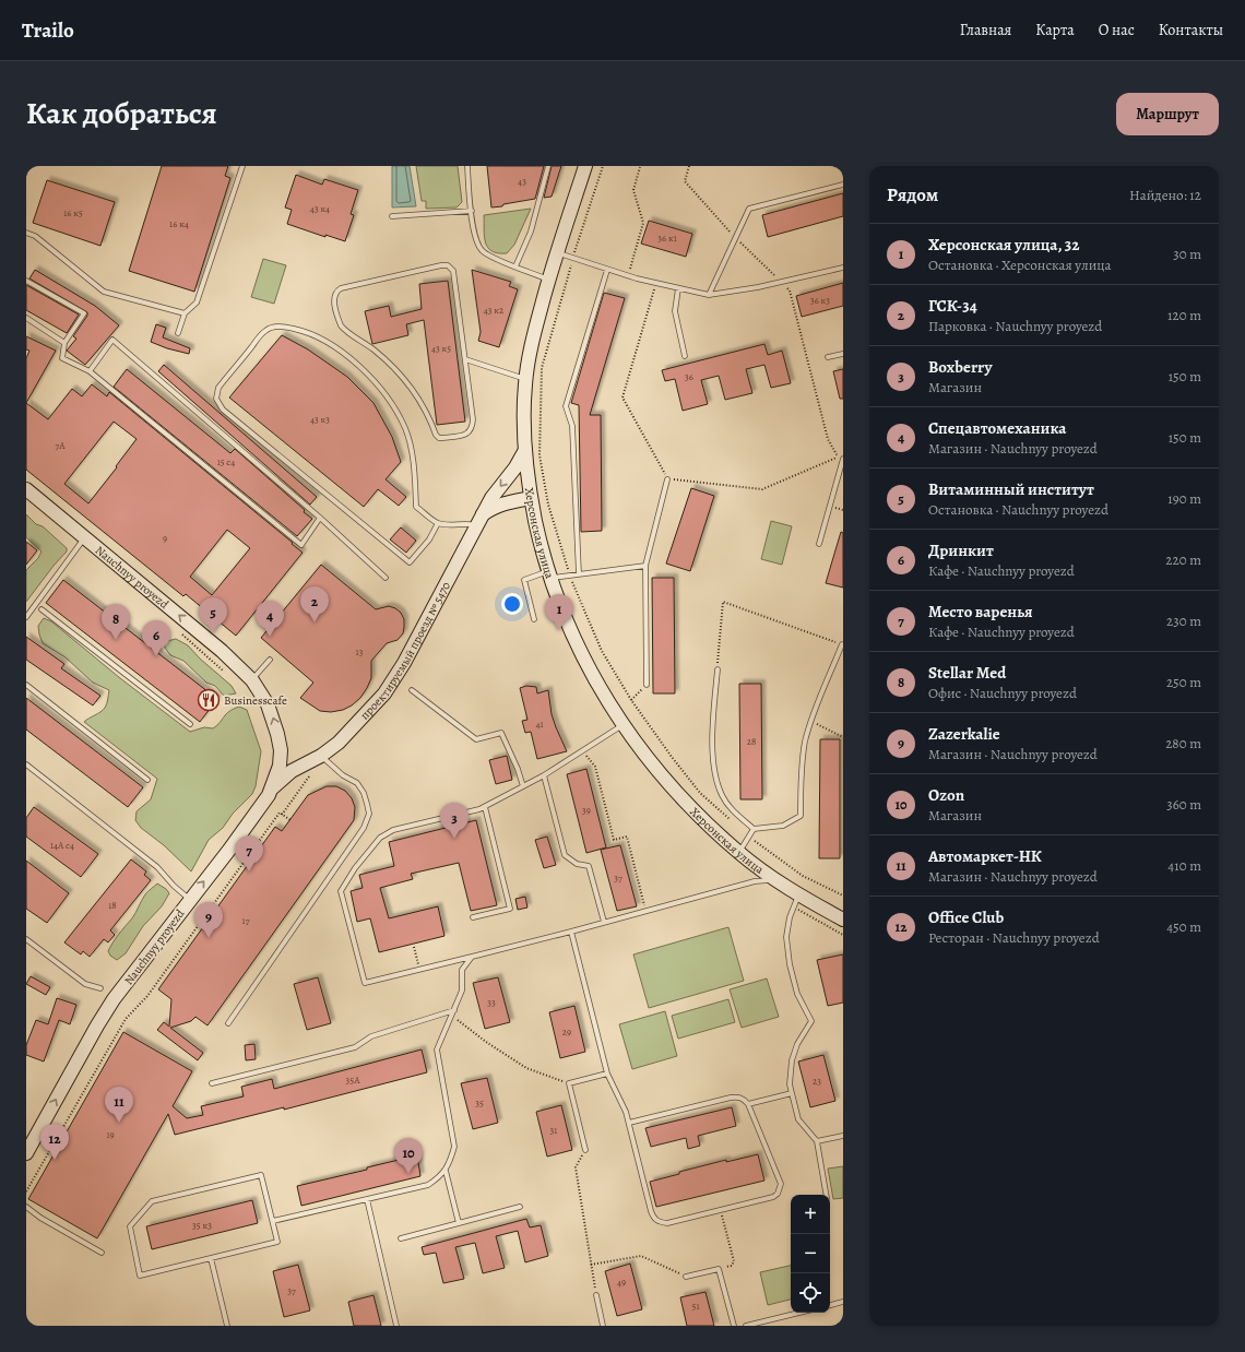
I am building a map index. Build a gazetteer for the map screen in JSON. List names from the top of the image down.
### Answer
{
  "streets": {
    "street": ["Херсонская улица", "Nauchnyy proyezd", "проектируемый проезд № 5470"]
  },
  "crossings": [
    ["Херсонская улица", "проектируемый проезд № 5470"],
    ["Nauchnyy proyezd", "проектируемый проезд № 5470"]
  ],
  "places": {
    "restaurant": ["Businesscafe"]
  },
  "house_numbers": [
    "43",
    "43 к4",
    "16 к5",
    "16 к4",
    "36 к1",
    "36 к3",
    "43 к2",
    "43 к5",
    "36",
    "43 к3",
    "7А",
    "15 с4",
    "9",
    "13",
    "41",
    "28",
    "39",
    "14А с4",
    "37",
    "18",
    "17",
    "33",
    "29",
    "35А",
    "23",
    "35",
    "31",
    "19",
    "35 к3",
    "49",
    "37",
    "51"
  ],
  "page": {
    "header": "Trailo",
    "nav": [
      "Главная",
      "Карта",
      "О нас",
      "Контакты"
    ],
    "title": "Как добраться",
    "buttons": "Маршрут",
    "heading": ["Рядом", "Найдено: 12"],
    "list": [
      {
        "mark": "1",
        "name": "Херсонская улица, 32",
        "note": "Остановка · Херсонская улица",
        "value": "30 m"
      },
      {
        "mark": "2",
        "name": "ГСК-34",
        "note": "Парковка · Nauchnyy proyezd",
        "value": "120 m"
      },
      {
        "mark": "3",
        "name": "Boxberry",
        "note": "Магазин",
        "value": "150 m"
      },
      {
        "mark": "4",
        "name": "Спецавтомеханика",
        "note": "Магазин · Nauchnyy proyezd",
        "value": "150 m"
      },
      {
        "mark": "5",
        "name": "Витаминный институт",
        "note": "Остановка · Nauchnyy proyezd",
        "value": "190 m"
      },
      {
        "mark": "6",
        "name": "Дринкит",
        "note": "Кафе · Nauchnyy proyezd",
        "value": "220 m"
      },
      {
        "mark": "7",
        "name": "Место варенья",
        "note": "Кафе · Nauchnyy proyezd",
        "value": "230 m"
      },
      {
        "mark": "8",
        "name": "Stellar Med",
        "note": "Офис · Nauchnyy proyezd",
        "value": "250 m"
      },
      {
        "mark": "9",
        "name": "Zazerkalie",
        "note": "Магазин · Nauchnyy proyezd",
        "value": "280 m"
      },
      {
        "mark": "10",
        "name": "Ozon",
        "note": "Магазин",
        "value": "360 m"
      },
      {
        "mark": "11",
        "name": "Автомаркет-НК",
        "note": "Магазин · Nauchnyy proyezd",
        "value": "410 m"
      },
      {
        "mark": "12",
        "name": "Office Club",
        "note": "Ресторан · Nauchnyy proyezd",
        "value": "450 m"
      }
    ],
    "pins": [
      "2",
      "1",
      "5",
      "4",
      "8",
      "6",
      "3",
      "7",
      "9",
      "11",
      "12",
      "10"
    ],
    "map_buttons": ["+", "−"]
  }
}
